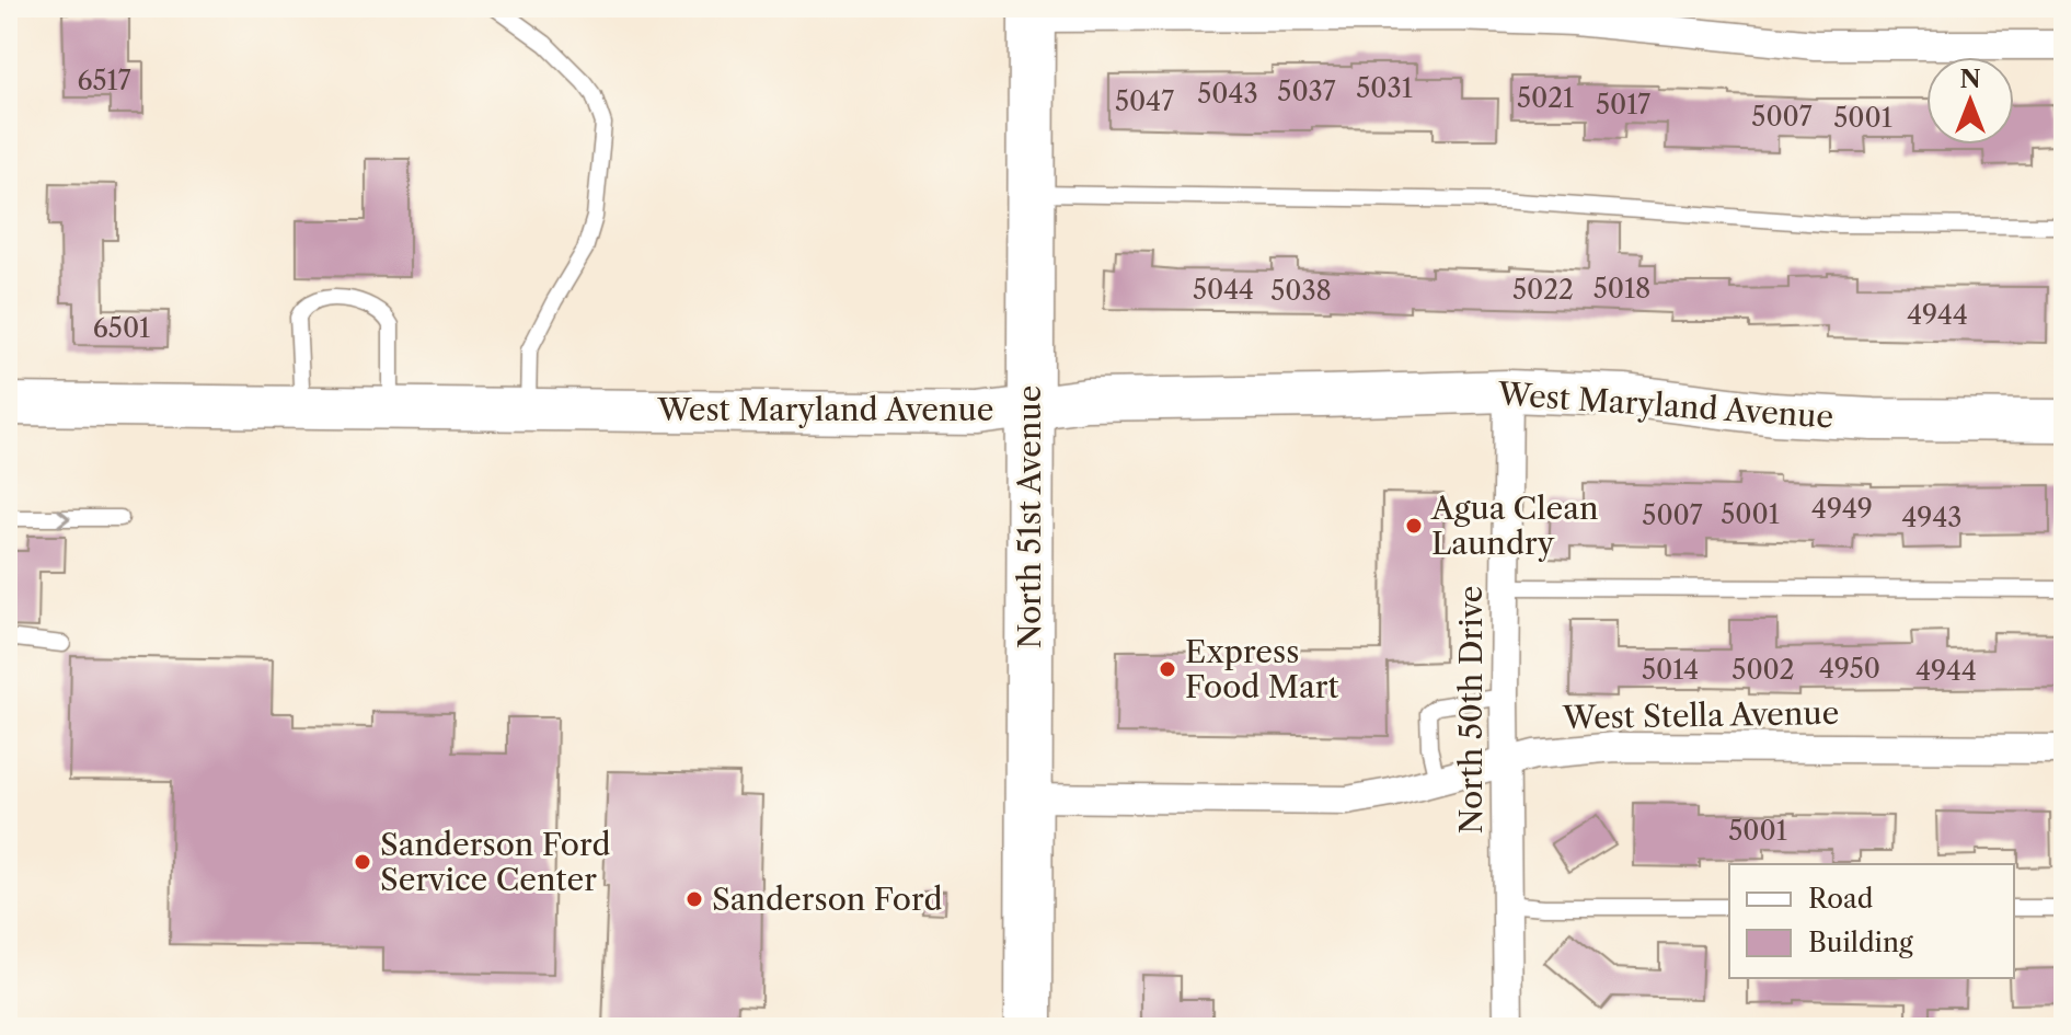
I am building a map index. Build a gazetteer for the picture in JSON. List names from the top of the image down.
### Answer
{
  "streets": {
    "main road": ["North 51st Avenue"],
    "street": ["West Maryland Avenue", "North 50th Drive", "West Stella Avenue"]
  },
  "crossings": [
    ["West Maryland Avenue", "North 51st Avenue"],
    ["West Maryland Avenue", "North 50th Drive"],
    ["North 51st Avenue", "West Stella Avenue"],
    ["North 50th Drive", "West Stella Avenue"]
  ],
  "places": [
    "Agua Clean Laundry",
    "Express Food Mart",
    "Sanderson Ford Service Center",
    "Sanderson Ford"
  ],
  "house_numbers": [
    "6517",
    "5031",
    "5037",
    "5043",
    "5021",
    "5047",
    "5017",
    "5007",
    "5001",
    "5018",
    "5044",
    "5022",
    "5038",
    "4944",
    "6501",
    "4949",
    "5001",
    "5007",
    "4943",
    "4950",
    "5014",
    "5002",
    "4944",
    "5001"
  ],
  "legend": ["Road", "Building"],
  "north": "top"
}
